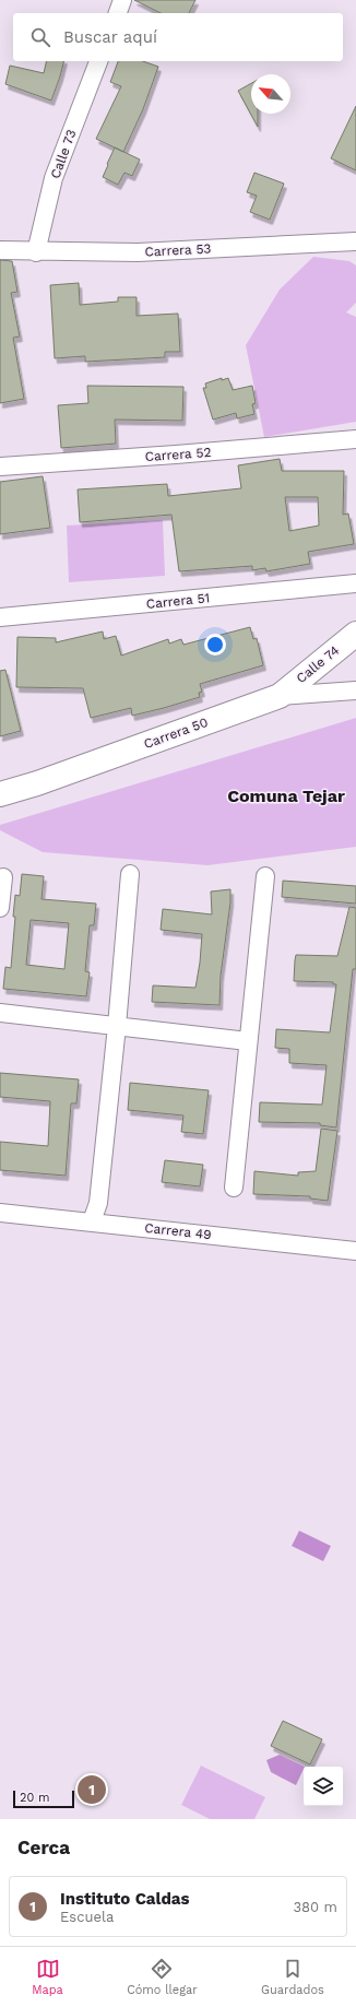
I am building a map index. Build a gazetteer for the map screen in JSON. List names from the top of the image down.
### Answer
{
  "streets": {
    "street": [
      "Calle 73",
      "Carrera 53",
      "Carrera 52",
      "Carrera 51",
      "Calle 74",
      "Carrera 50",
      "Carrera 49"
    ]
  },
  "crossings": [
    ["Calle 73", "Carrera 53"],
    ["Calle 74", "Carrera 50"]
  ],
  "districts": ["Comuna Tejar"],
  "scale_bar": "20 m",
  "north": "top left",
  "page": {
    "search": "Buscar aquí",
    "pins": "1",
    "scale": "20 m",
    "heading": "Cerca",
    "list": [
      {
        "mark": "1",
        "name": "Instituto Caldas",
        "note": "Escuela",
        "value": "380 m"
      }
    ],
    "nav": ["Mapa", "Cómo llegar", "Guardados"]
  }
}
